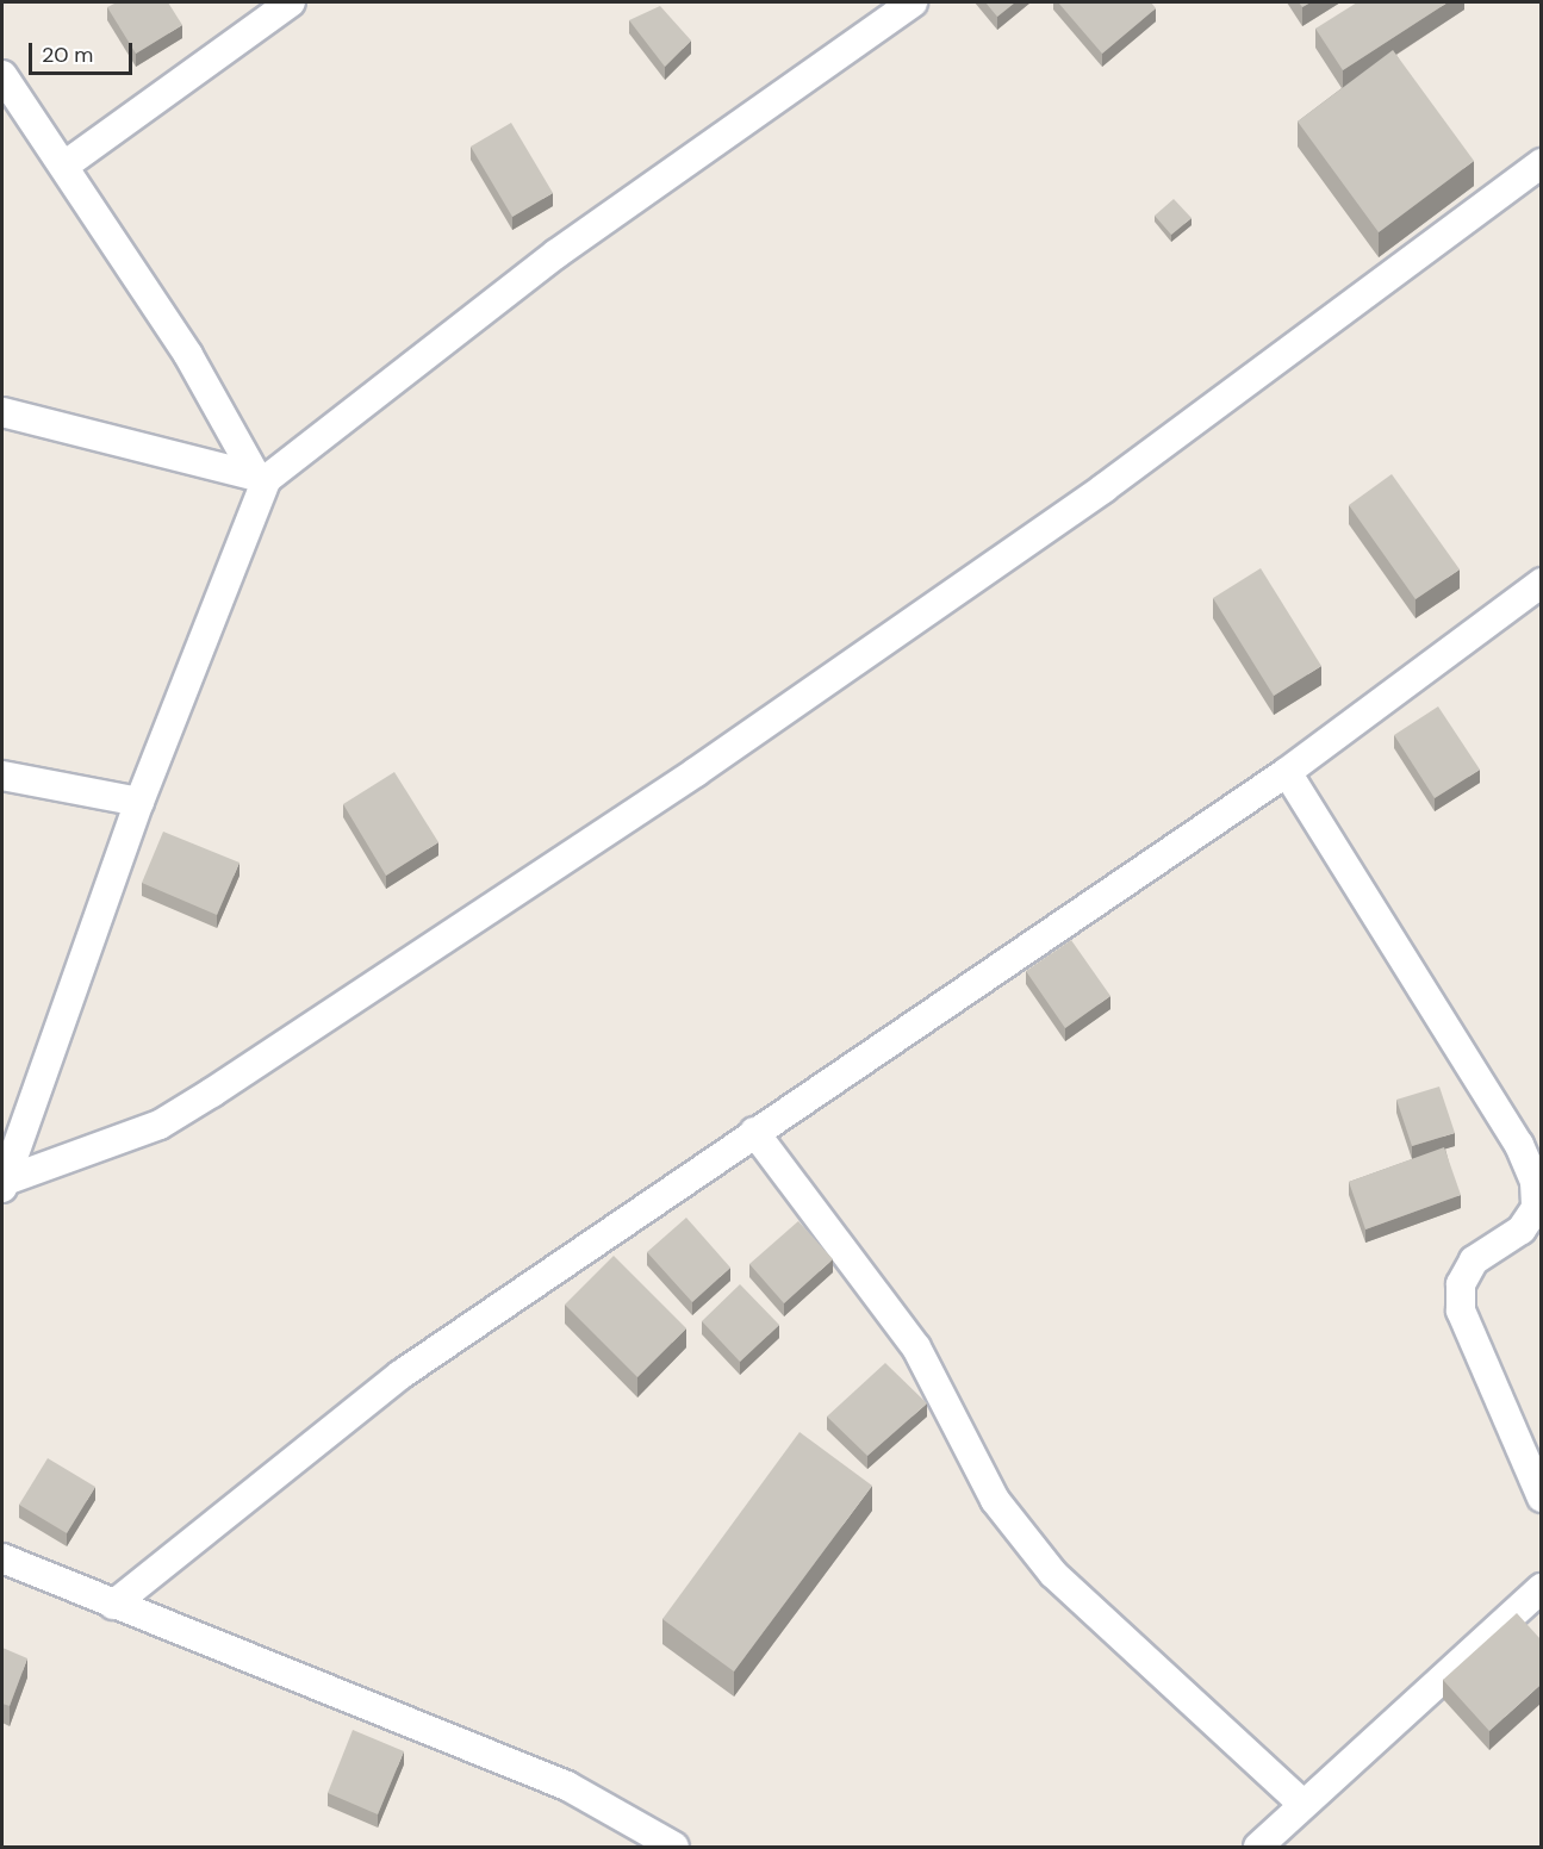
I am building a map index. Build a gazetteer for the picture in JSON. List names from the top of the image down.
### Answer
{
  "scale_bar": "20 m"
}
